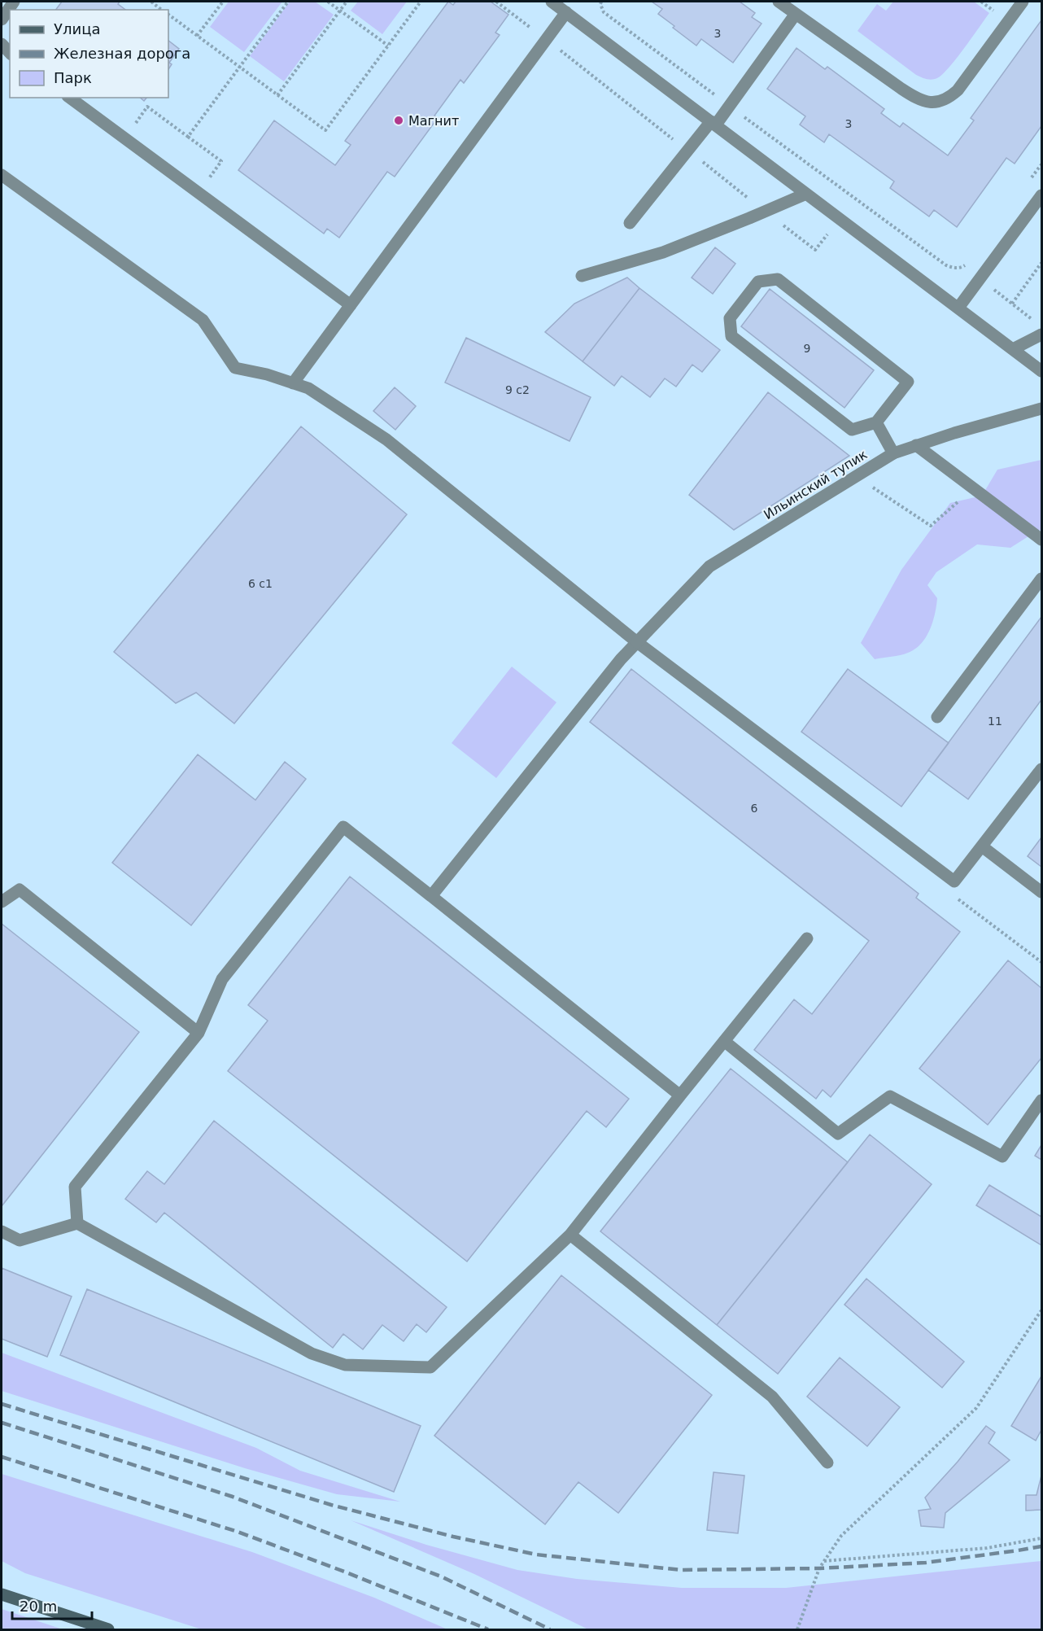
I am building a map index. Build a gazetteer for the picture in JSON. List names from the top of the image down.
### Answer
{
  "streets": {
    "street": ["Ильинский тупик"]
  },
  "places": ["Магнит"],
  "house_numbers": [
    "3",
    "3",
    "9",
    "9 с2",
    "6 с1",
    "11",
    "6"
  ],
  "legend": ["Улица", "Железная дорога", "Парк"],
  "scale_bar": "20 m"
}
